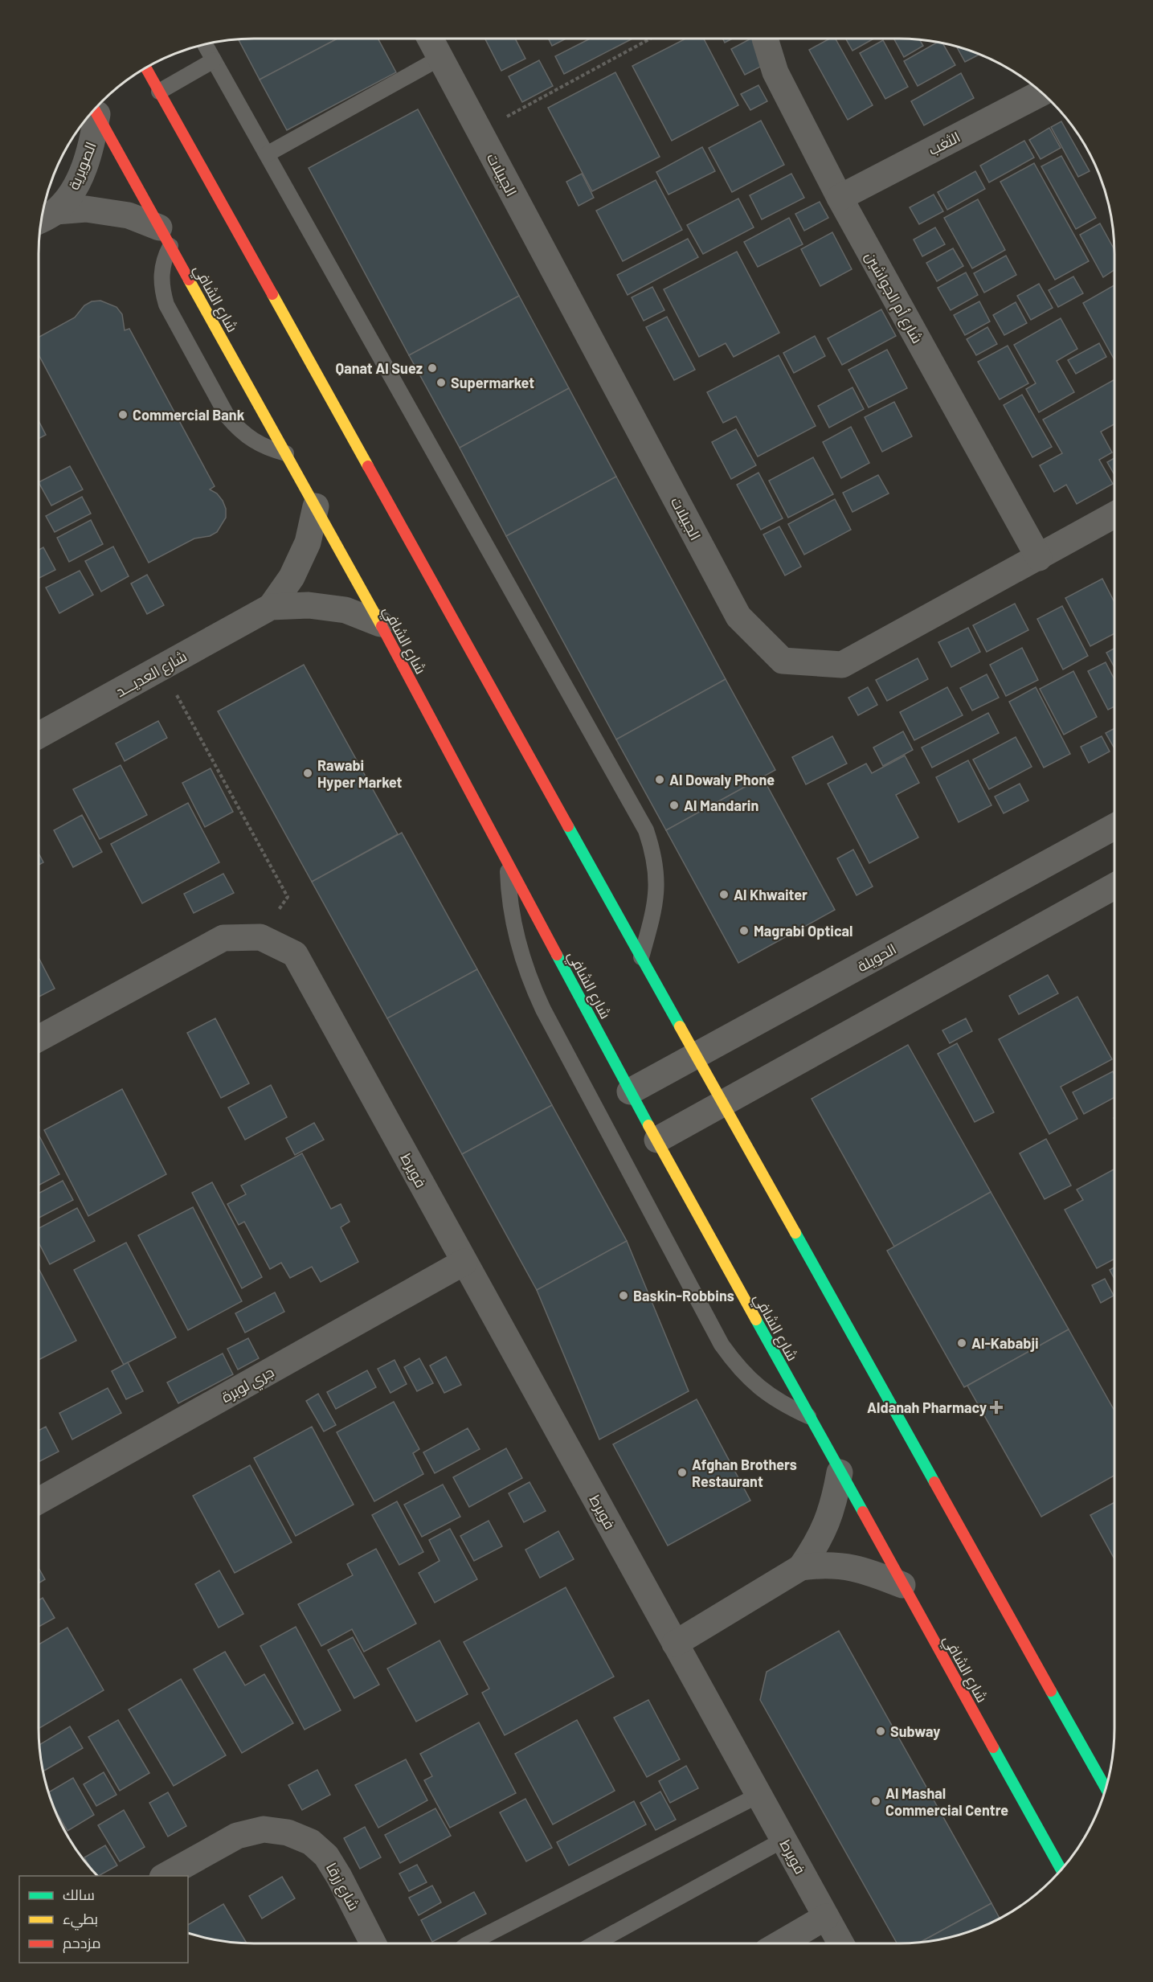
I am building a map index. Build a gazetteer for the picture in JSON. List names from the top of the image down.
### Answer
{
  "streets": {
    "main road": ["شارع الشافي"],
    "street": [
      "الثغب",
      "الصويرية",
      "الجبيلات",
      "شارع أم الجواشين",
      "شارع العديـــد",
      "الحويلة",
      "فويرط",
      "جري لوبرة",
      "شارع زرقا"
    ]
  },
  "crossings": [
    ["الثغب", "شارع أم الجواشين"],
    ["الصويرية", "شارع الشافي"],
    ["الجبيلات", "شارع أم الجواشين"],
    ["شارع الشافي", "شارع العديـــد"],
    ["شارع الشافي", "الحويلة"],
    ["فويرط", "جري لوبرة"]
  ],
  "places": {
    "other": [
      "Qanat Al Suez",
      "Supermarket",
      "Commercial Bank",
      "Rawabi Hyper Market",
      "Al Dowaly Phone",
      "Al Mandarin",
      "Al Khwaiter",
      "Magrabi Optical",
      "Baskin-Robbins",
      "Al-Kababji",
      "Afghan Brothers Restaurant",
      "Subway",
      "Al Mashal Commercial Centre"
    ],
    "health": ["Aldanah Pharmacy"]
  },
  "legend": ["سالك", "بطيء", "مزدحم"]
}
